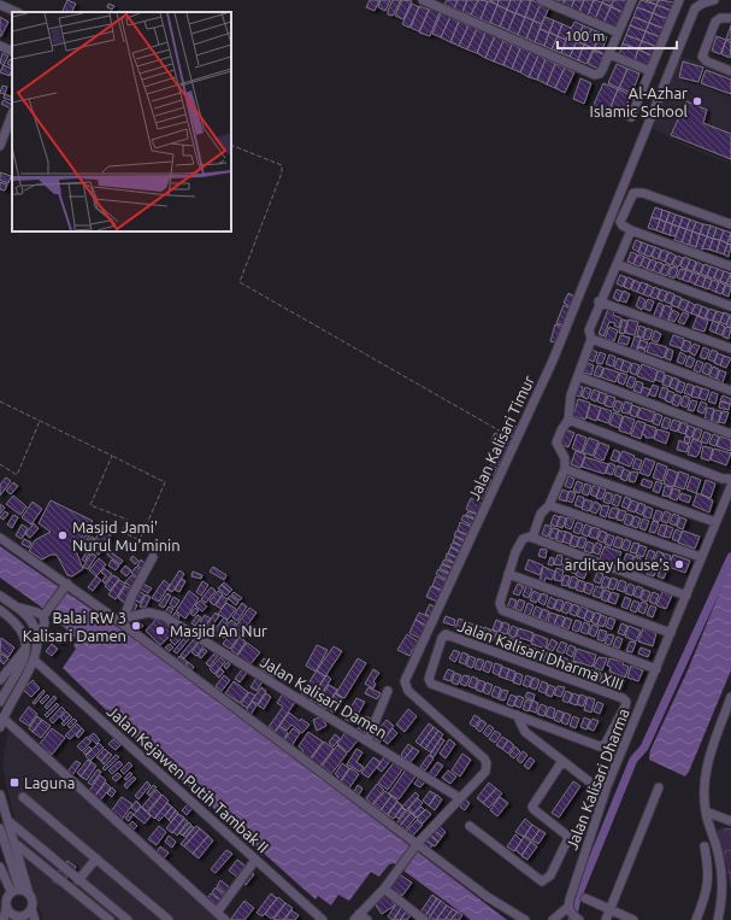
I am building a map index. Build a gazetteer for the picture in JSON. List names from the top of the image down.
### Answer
{
  "streets": {
    "street": [
      "Jalan Kalisari Timur",
      "Jalan Kalisari Dharma XIII",
      "Jalan Kalisari Damen",
      "Jalan Kejawen Putih Tambak II",
      "Jalan Kalisari Dharma"
    ]
  },
  "crossings": [
    ["Jalan Kalisari Timur", "Jalan Kalisari Damen"]
  ],
  "places": {
    "other": [
      "Al-Azhar Islamic School",
      "Masjid Jami' Nurul Mu'minin",
      "arditay house's",
      "Balai RW 3 Kalisari Damen",
      "Masjid An Nur"
    ],
    "transit": ["Laguna"]
  },
  "scale_bar": "100 m"
}
